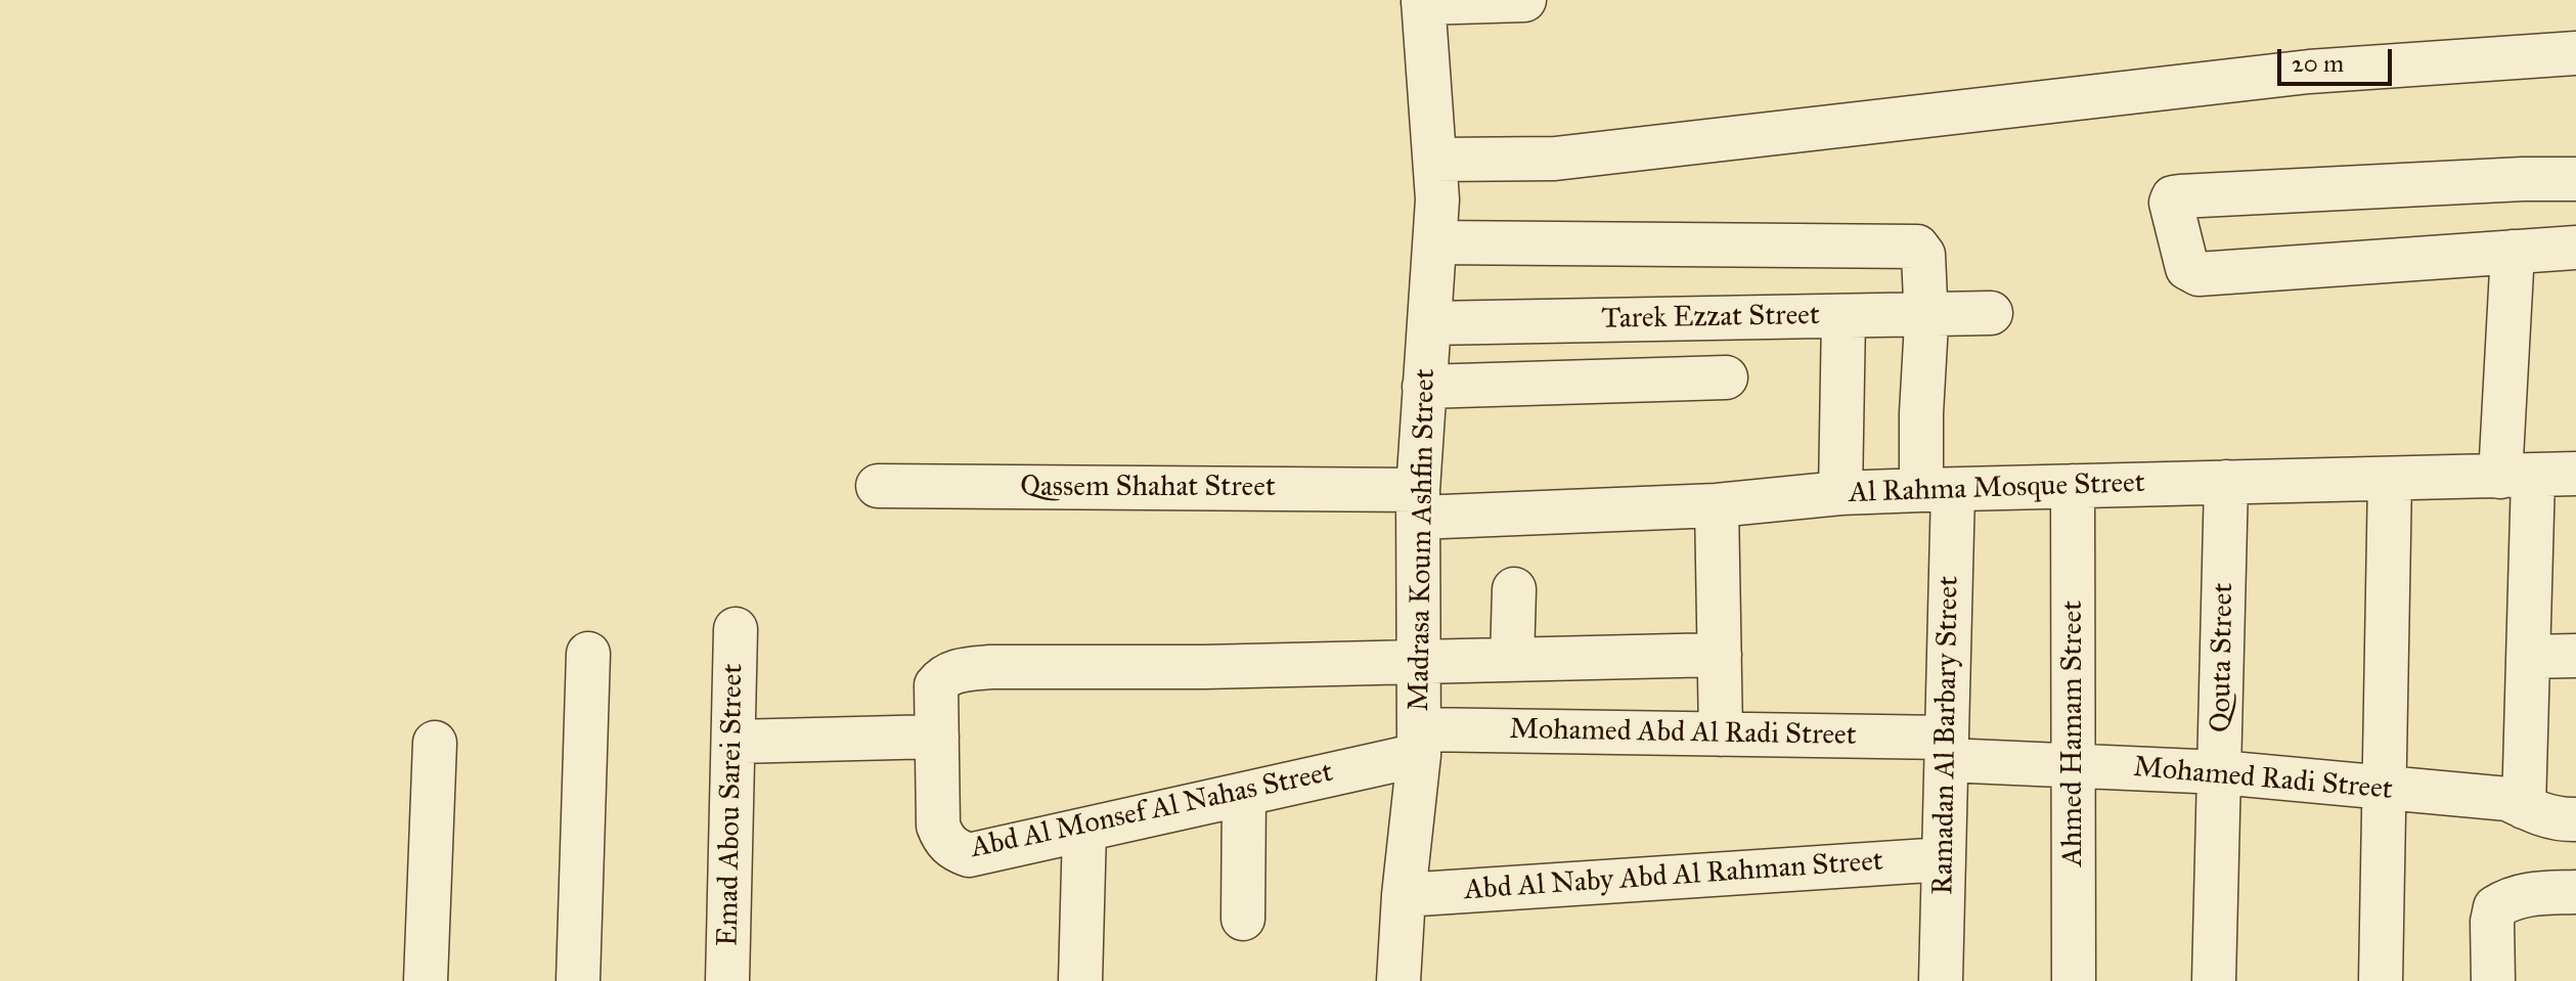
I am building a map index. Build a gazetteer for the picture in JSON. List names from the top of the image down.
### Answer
{
  "streets": {
    "street": [
      "Tarek Ezzat Street",
      "Qassem Shahat Street",
      "Al Rahma Mosque Street",
      "Madrasa Koum Ashfin Street",
      "Qouta Street",
      "Mohamed Abd Al Radi Street",
      "Ahmed Hamam Street",
      "Ramadan Al Barbary Street",
      "Mohamed Radi Street",
      "Emad Abou Sarei Street",
      "Abd Al Monsef Al Nahas Street",
      "Abd Al Naby Abd Al Rahman Street"
    ]
  },
  "crossings": [
    ["Tarek Ezzat Street", "Madrasa Koum Ashfin Street"],
    ["Tarek Ezzat Street", "Ramadan Al Barbary Street"],
    ["Qassem Shahat Street", "Al Rahma Mosque Street"],
    ["Qassem Shahat Street", "Madrasa Koum Ashfin Street"],
    ["Al Rahma Mosque Street", "Madrasa Koum Ashfin Street"],
    ["Al Rahma Mosque Street", "Qouta Street"],
    ["Al Rahma Mosque Street", "Ahmed Hamam Street"],
    ["Al Rahma Mosque Street", "Ramadan Al Barbary Street"],
    ["Madrasa Koum Ashfin Street", "Mohamed Abd Al Radi Street"],
    ["Madrasa Koum Ashfin Street", "Ramadan Al Barbary Street"],
    ["Madrasa Koum Ashfin Street", "Abd Al Monsef Al Nahas Street"],
    ["Madrasa Koum Ashfin Street", "Abd Al Naby Abd Al Rahman Street"],
    ["Qouta Street", "Mohamed Radi Street"],
    ["Mohamed Abd Al Radi Street", "Ramadan Al Barbary Street"],
    ["Mohamed Abd Al Radi Street", "Mohamed Radi Street"],
    ["Mohamed Abd Al Radi Street", "Abd Al Monsef Al Nahas Street"],
    ["Ahmed Hamam Street", "Mohamed Radi Street"],
    ["Ramadan Al Barbary Street", "Mohamed Radi Street"],
    ["Ramadan Al Barbary Street", "Abd Al Naby Abd Al Rahman Street"]
  ],
  "scale_bar": "20 m"
}
